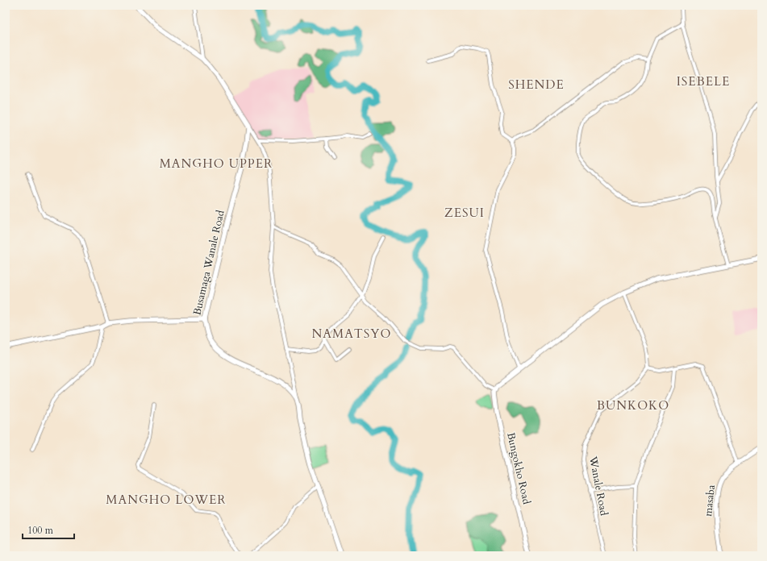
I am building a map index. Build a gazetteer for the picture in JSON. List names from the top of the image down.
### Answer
{
  "streets": {
    "street": [
      "Busamaga Wanale Road",
      "Bungokho Road",
      "Wanale Road",
      "masaba"
    ]
  },
  "districts": [
    "ISEBELE",
    "SHENDE",
    "MANGHO UPPER",
    "ZESUI",
    "NAMATSYO",
    "BUNKOKO",
    "MANGHO LOWER"
  ],
  "scale_bar": "100 m"
}
